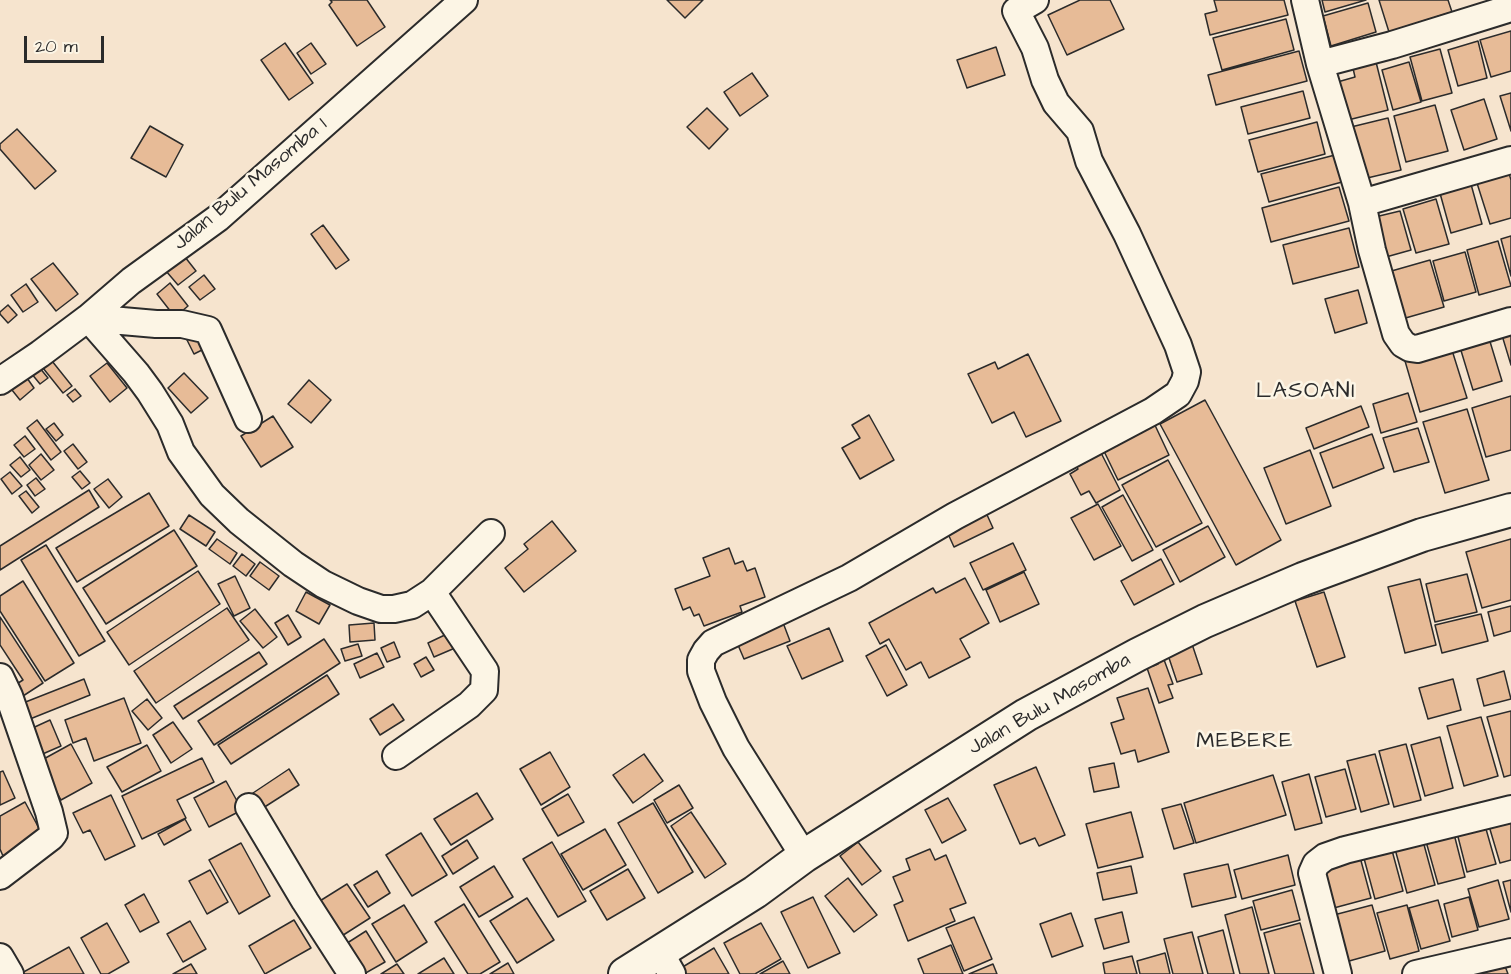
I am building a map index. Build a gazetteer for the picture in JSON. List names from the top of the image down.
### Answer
{
  "streets": {
    "street": ["Jalan Bulu Masomba 1", "Jalan Bulu Masomba"]
  },
  "districts": ["LASOANI", "MEBERE"],
  "scale_bar": "20 m"
}
